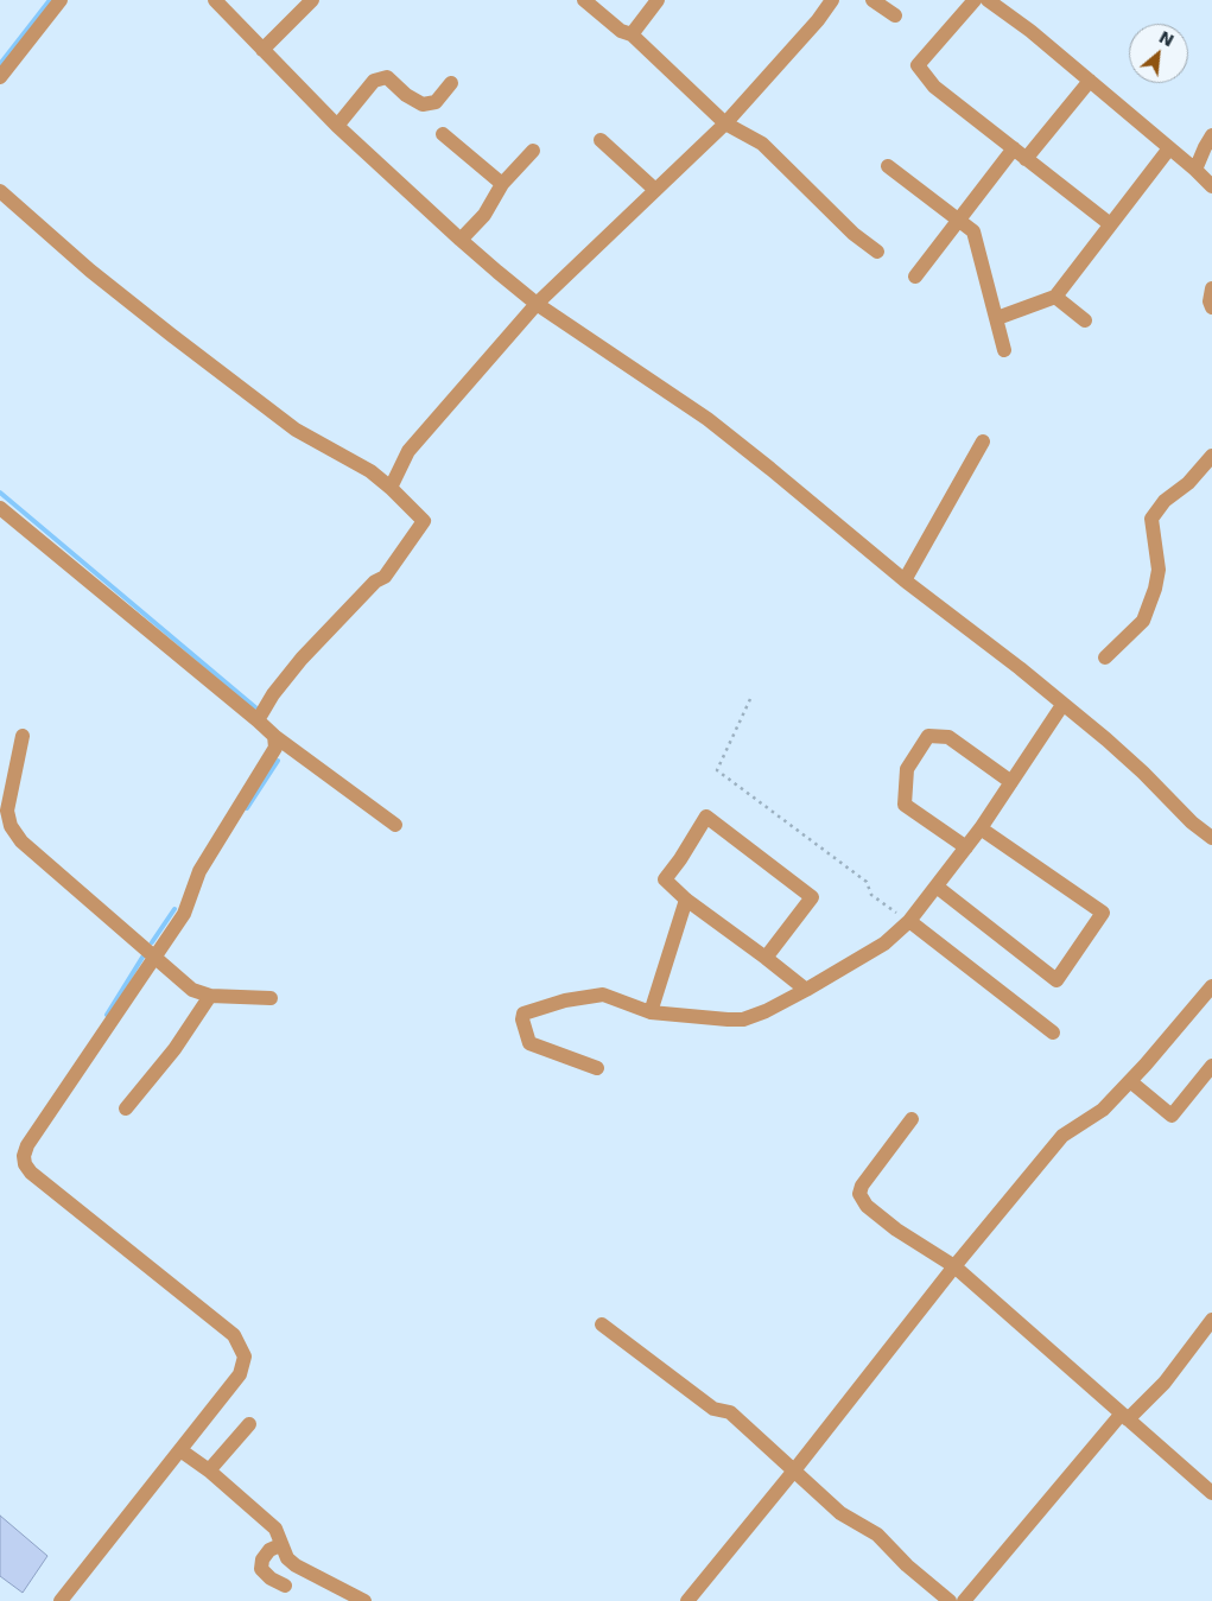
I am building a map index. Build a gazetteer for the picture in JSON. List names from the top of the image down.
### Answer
{
  "north": "top right"
}
